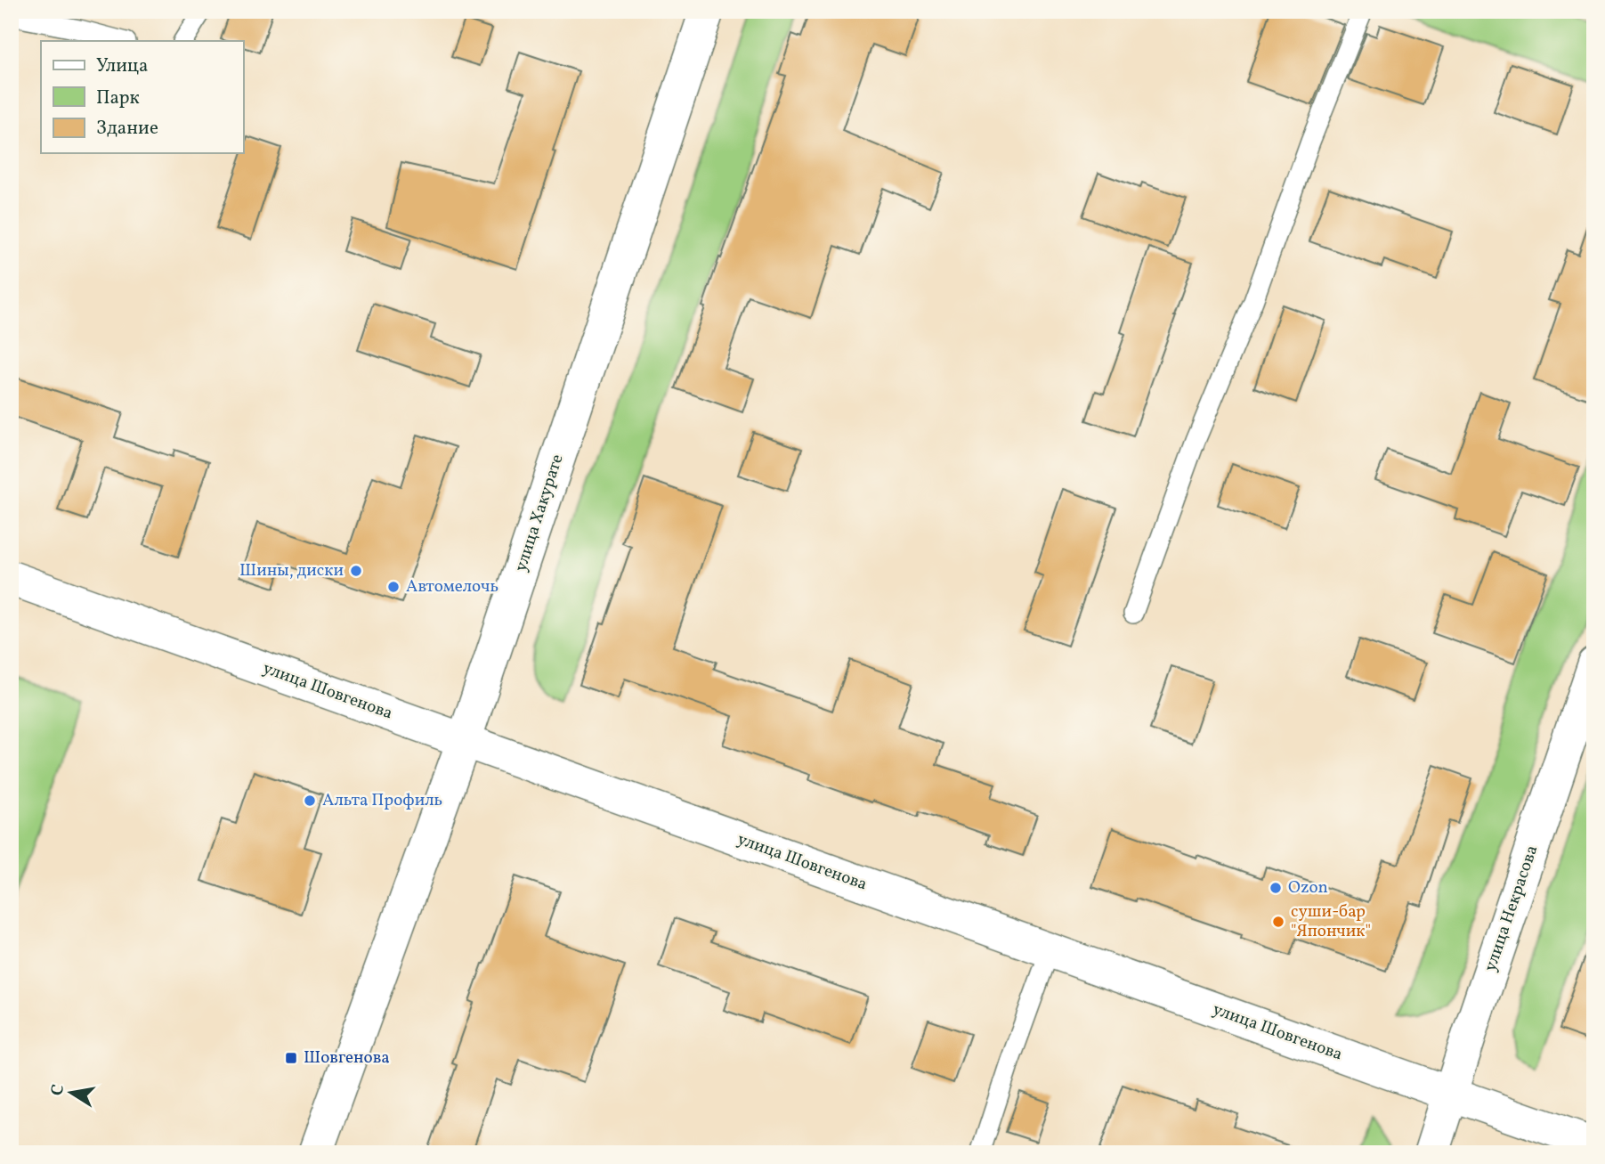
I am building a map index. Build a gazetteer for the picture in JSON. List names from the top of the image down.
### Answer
{
  "streets": {
    "main road": ["улица Хакурате", "улица Шовгенова", "улица Некрасова"]
  },
  "crossings": [
    ["улица Хакурате", "улица Шовгенова"],
    ["улица Шовгенова", "улица Некрасова"]
  ],
  "places": {
    "other": [
      "Шины, диски",
      "Автомелочь",
      "Альта Профиль",
      "Ozon",
      "суши-бар \"Япончик\""
    ],
    "transit": ["Шовгенова"]
  },
  "legend": ["Улица", "Парк", "Здание"],
  "north": "left"
}
